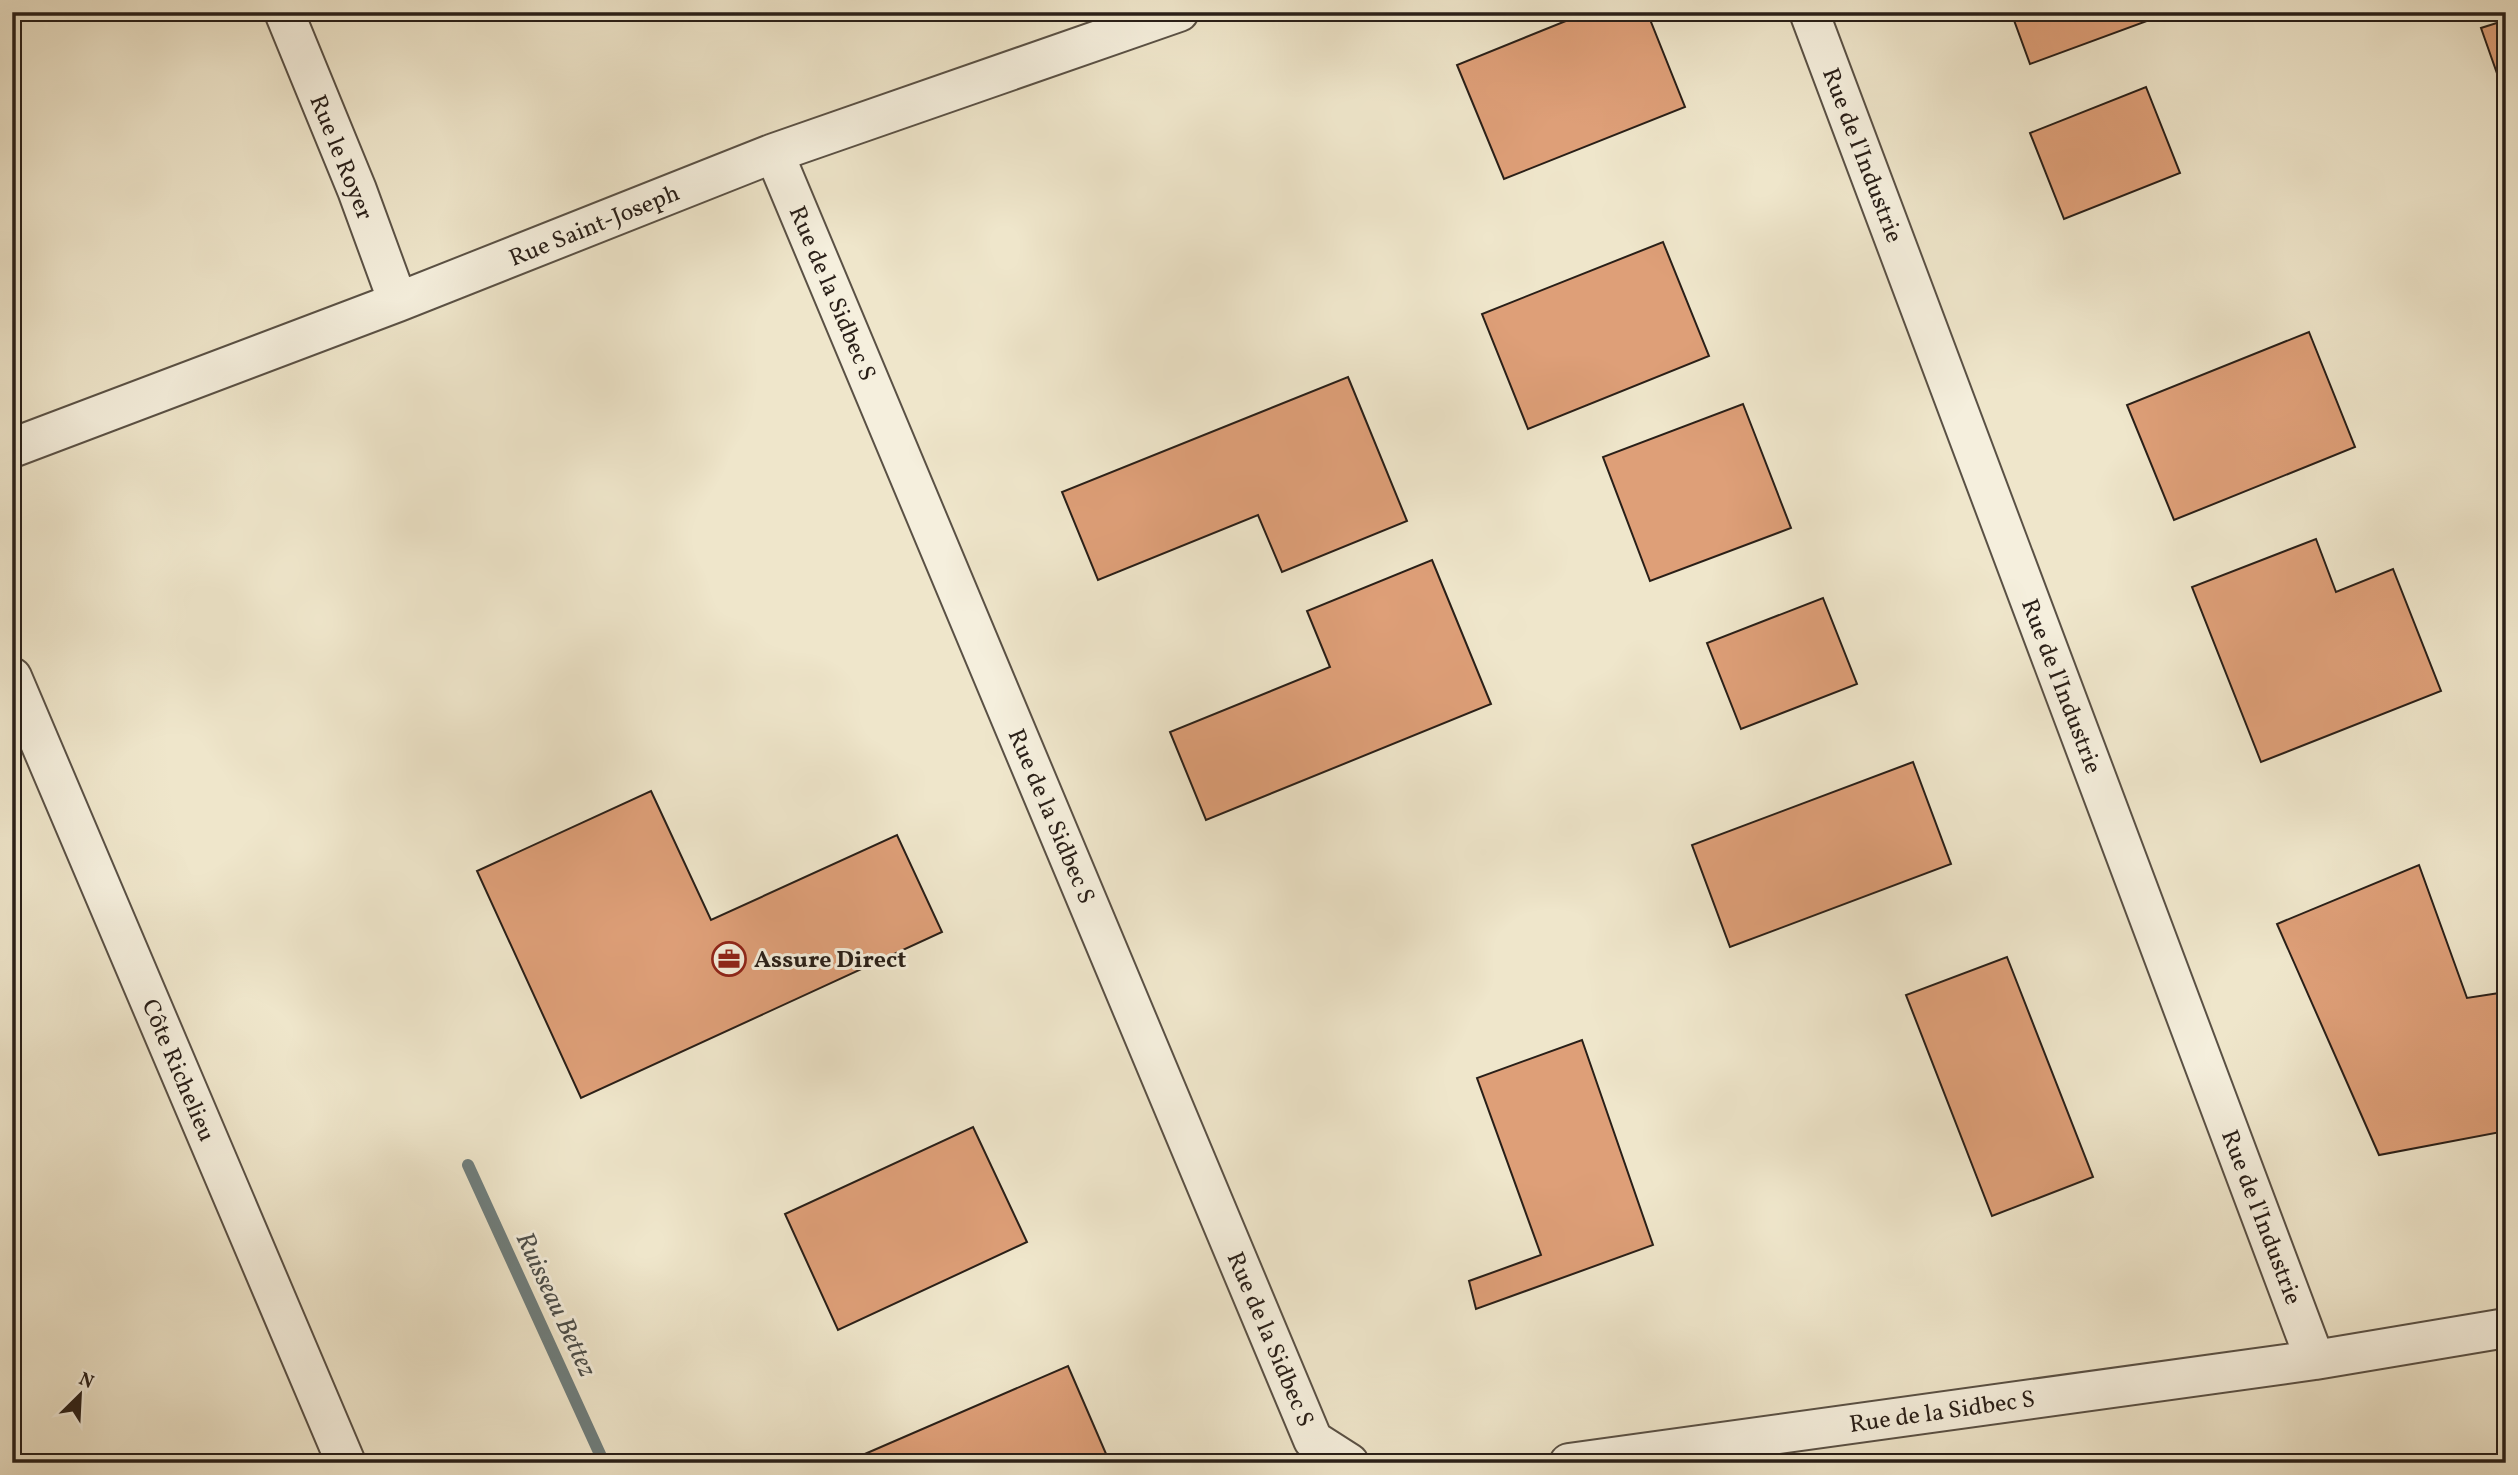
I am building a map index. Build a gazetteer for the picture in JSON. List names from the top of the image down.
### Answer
{
  "streets": {
    "street": [
      "Rue de l'Industrie",
      "Rue le Royer",
      "Rue Saint-Joseph",
      "Rue de la Sidbec S",
      "Côte Richelieu"
    ]
  },
  "crossings": [
    ["Rue de l'Industrie", "Rue de la Sidbec S"],
    ["Rue le Royer", "Rue Saint-Joseph"],
    ["Rue Saint-Joseph", "Rue de la Sidbec S"]
  ],
  "water": ["Ruisseau Bettez"],
  "places": {
    "office": ["Assure Direct"]
  },
  "north": "top right"
}
